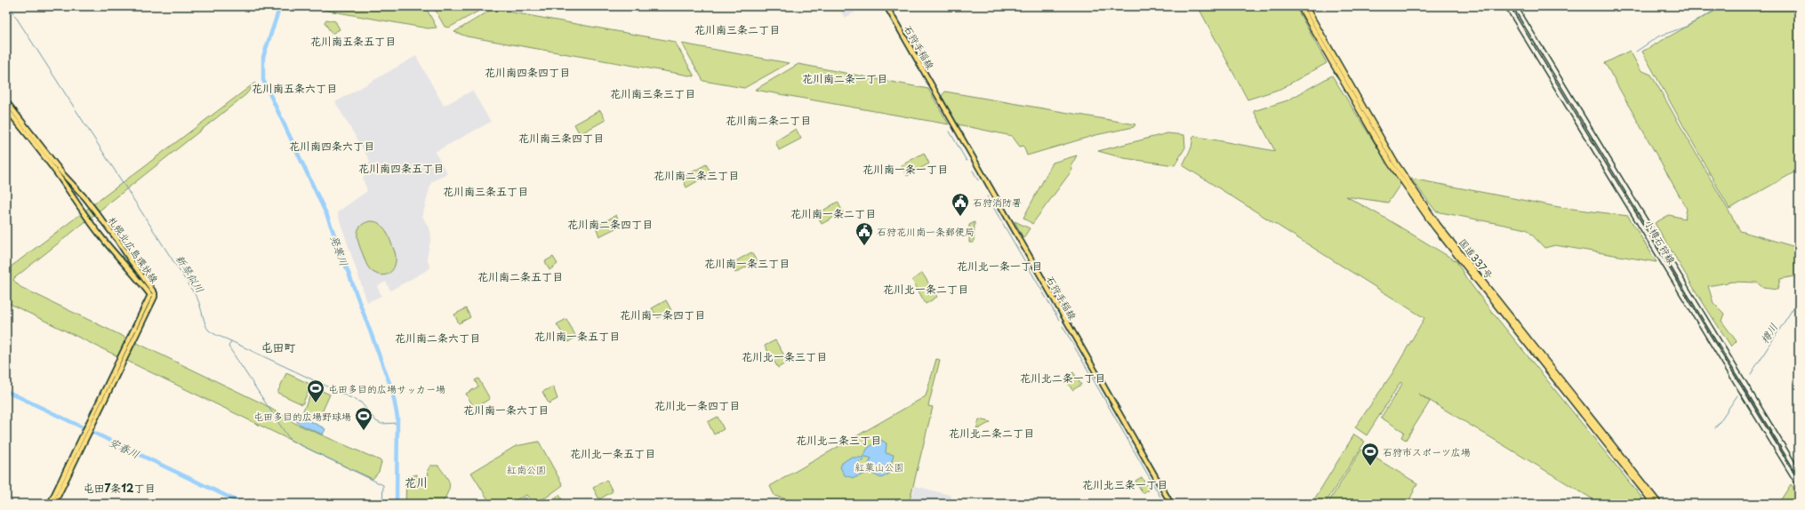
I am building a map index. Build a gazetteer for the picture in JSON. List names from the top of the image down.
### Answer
{
  "streets": {
    "highway": ["国道337号"],
    "main road": ["石狩手稲線", "小樽石狩線", "札幌北広島環状線"]
  },
  "districts": [
    "花川南三条二丁目",
    "花川南五条五丁目",
    "花川南四条四丁目",
    "花川南二条一丁目",
    "花川南五条六丁目",
    "花川南三条三丁目",
    "花川南二条二丁目",
    "花川南三条四丁目",
    "花川南四条六丁目",
    "花川南四条五丁目",
    "花川南一条一丁目",
    "花川南二条三丁目",
    "花川南三条五丁目",
    "花川南一条二丁目",
    "花川南二条四丁目",
    "花川南一条三丁目",
    "花川北一条一丁目",
    "花川南二条五丁目",
    "花川北一条二丁目",
    "花川南一条四丁目",
    "花川南一条五丁目",
    "花川南二条六丁目",
    "屯田町",
    "花川北一条三丁目",
    "花川北二条一丁目",
    "花川北一条四丁目",
    "花川南一条六丁目",
    "花川北二条二丁目",
    "花川北二条三丁目",
    "花川北一条五丁目",
    "花川",
    "花川北三条一丁目",
    "屯田7条12丁目"
  ],
  "water": [
    "発寒川",
    "新琴似川",
    "樽川",
    "安春川"
  ],
  "parks": ["紅葉山公園", "紅南公園"],
  "places": {
    "public building": ["石狩消防署", "石狩花川南一条郵便局"],
    "sports": ["屯田多目的広場サッカー場", "屯田多目的広場野球場", "石狩市スポーツ広場"]
  }
}
